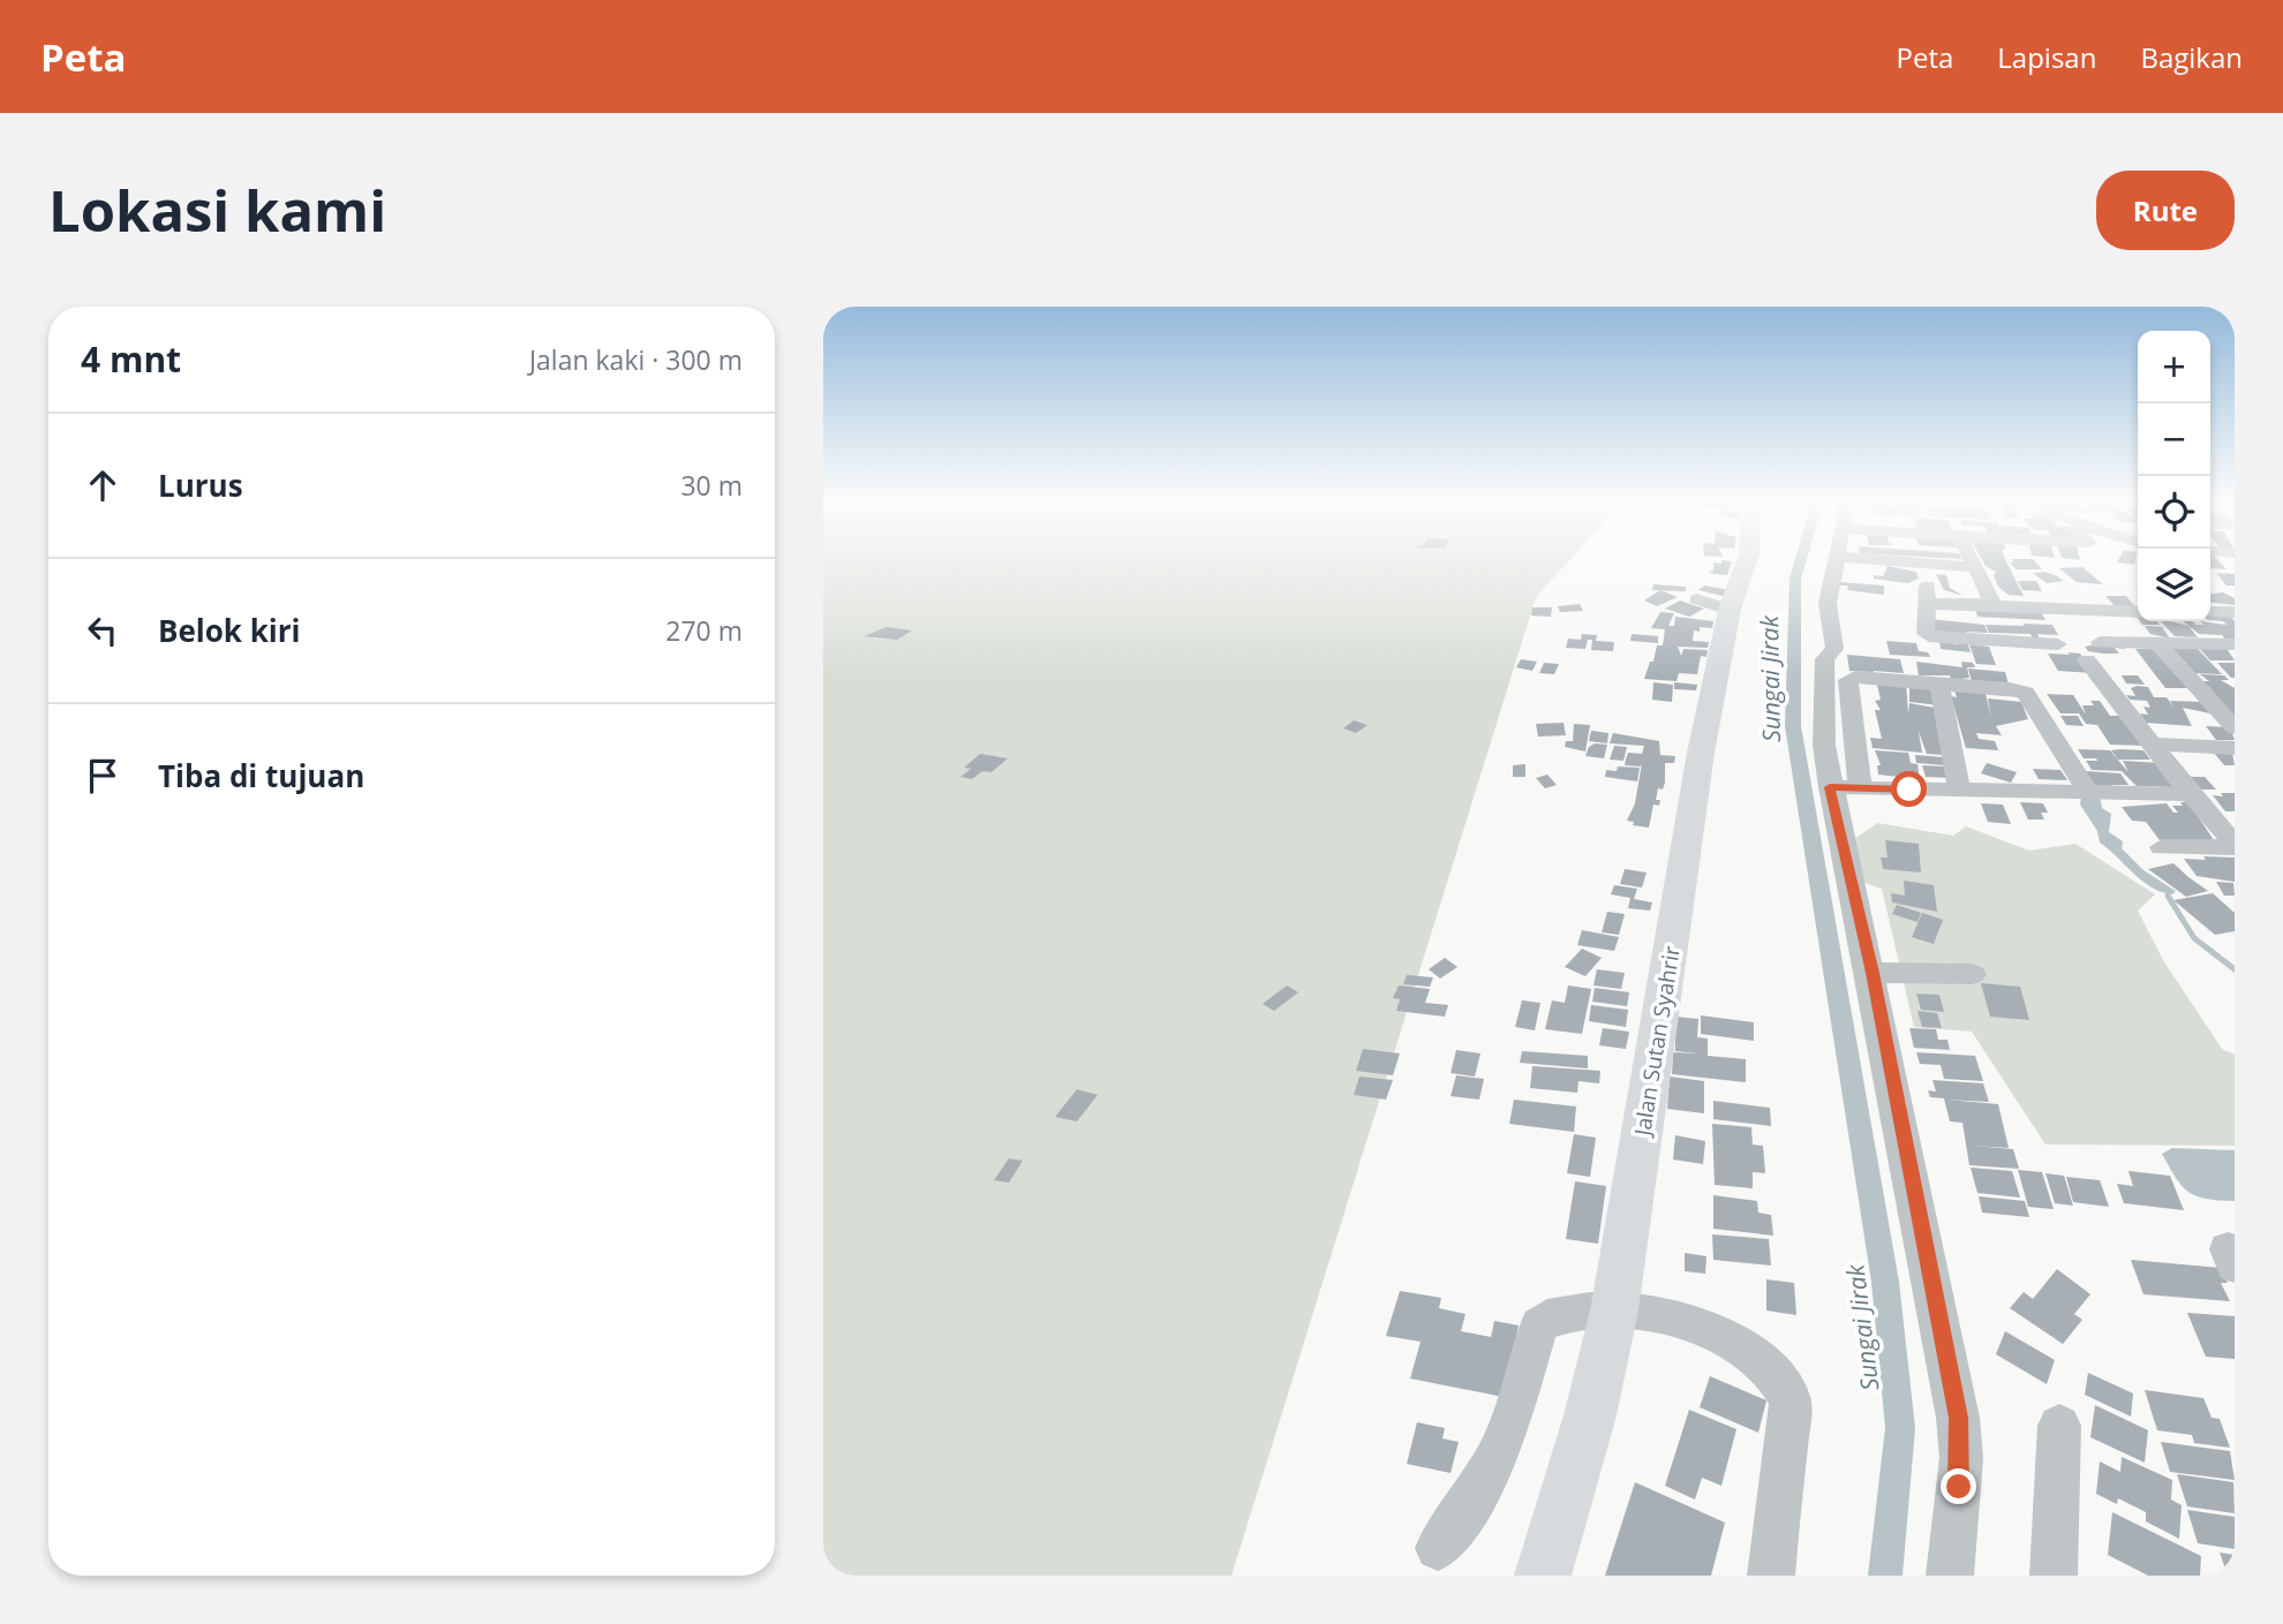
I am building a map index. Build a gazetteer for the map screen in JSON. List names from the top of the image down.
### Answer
{
  "streets": {
    "main road": ["Jalan Sutan Syahrir"]
  },
  "water": ["Sungai Jirak"],
  "page": {
    "header": "Peta",
    "nav": ["Peta", "Lapisan", "Bagikan"],
    "buttons": "Rute",
    "title": "Lokasi kami",
    "heading": ["4 mnt", "Jalan kaki · 300 m"],
    "map_buttons": ["+", "−"],
    "list": [
      ["Lurus", "30 m"],
      ["Belok kiri", "270 m"],
      "Tiba di tujuan"
    ]
  }
}
